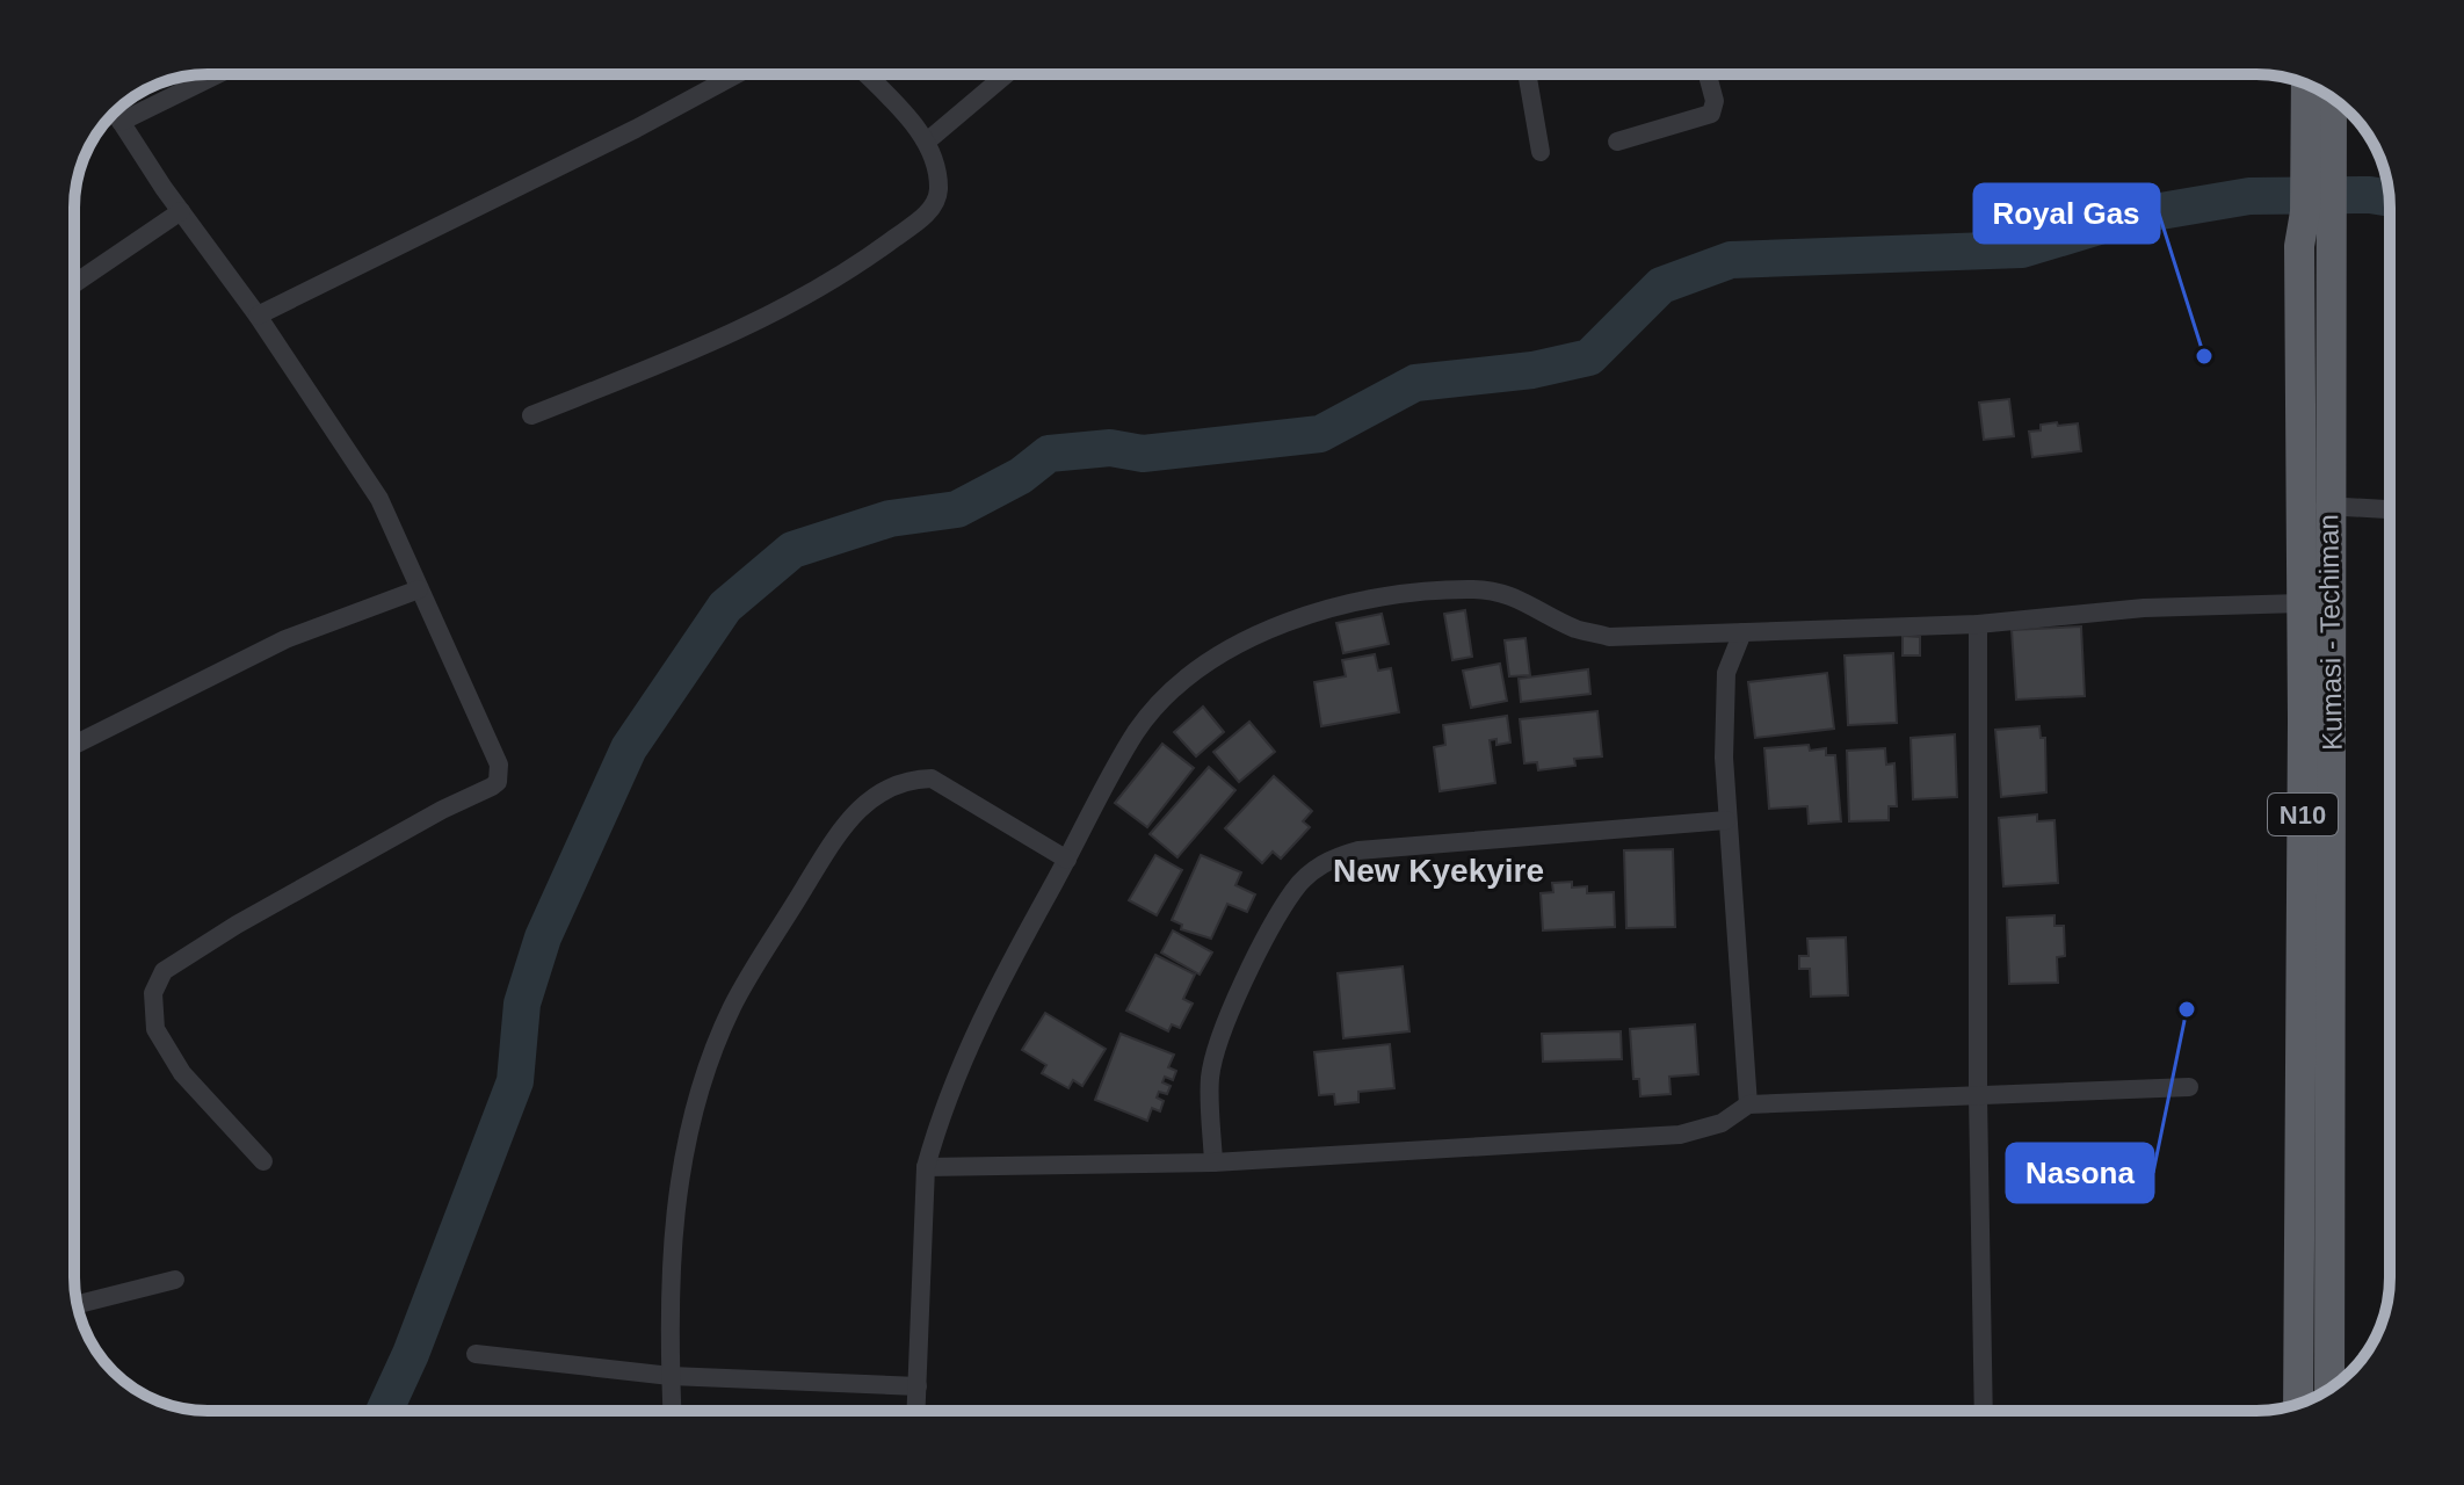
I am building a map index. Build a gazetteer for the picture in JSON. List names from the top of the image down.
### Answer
{
  "streets": {
    "highway": ["Kumasi - Techiman", "N10"]
  },
  "crossings": [
    ["Kumasi - Techiman", "N10"]
  ],
  "districts": ["New Kyekyire"],
  "places": ["Royal Gas", "Nasona"]
}
